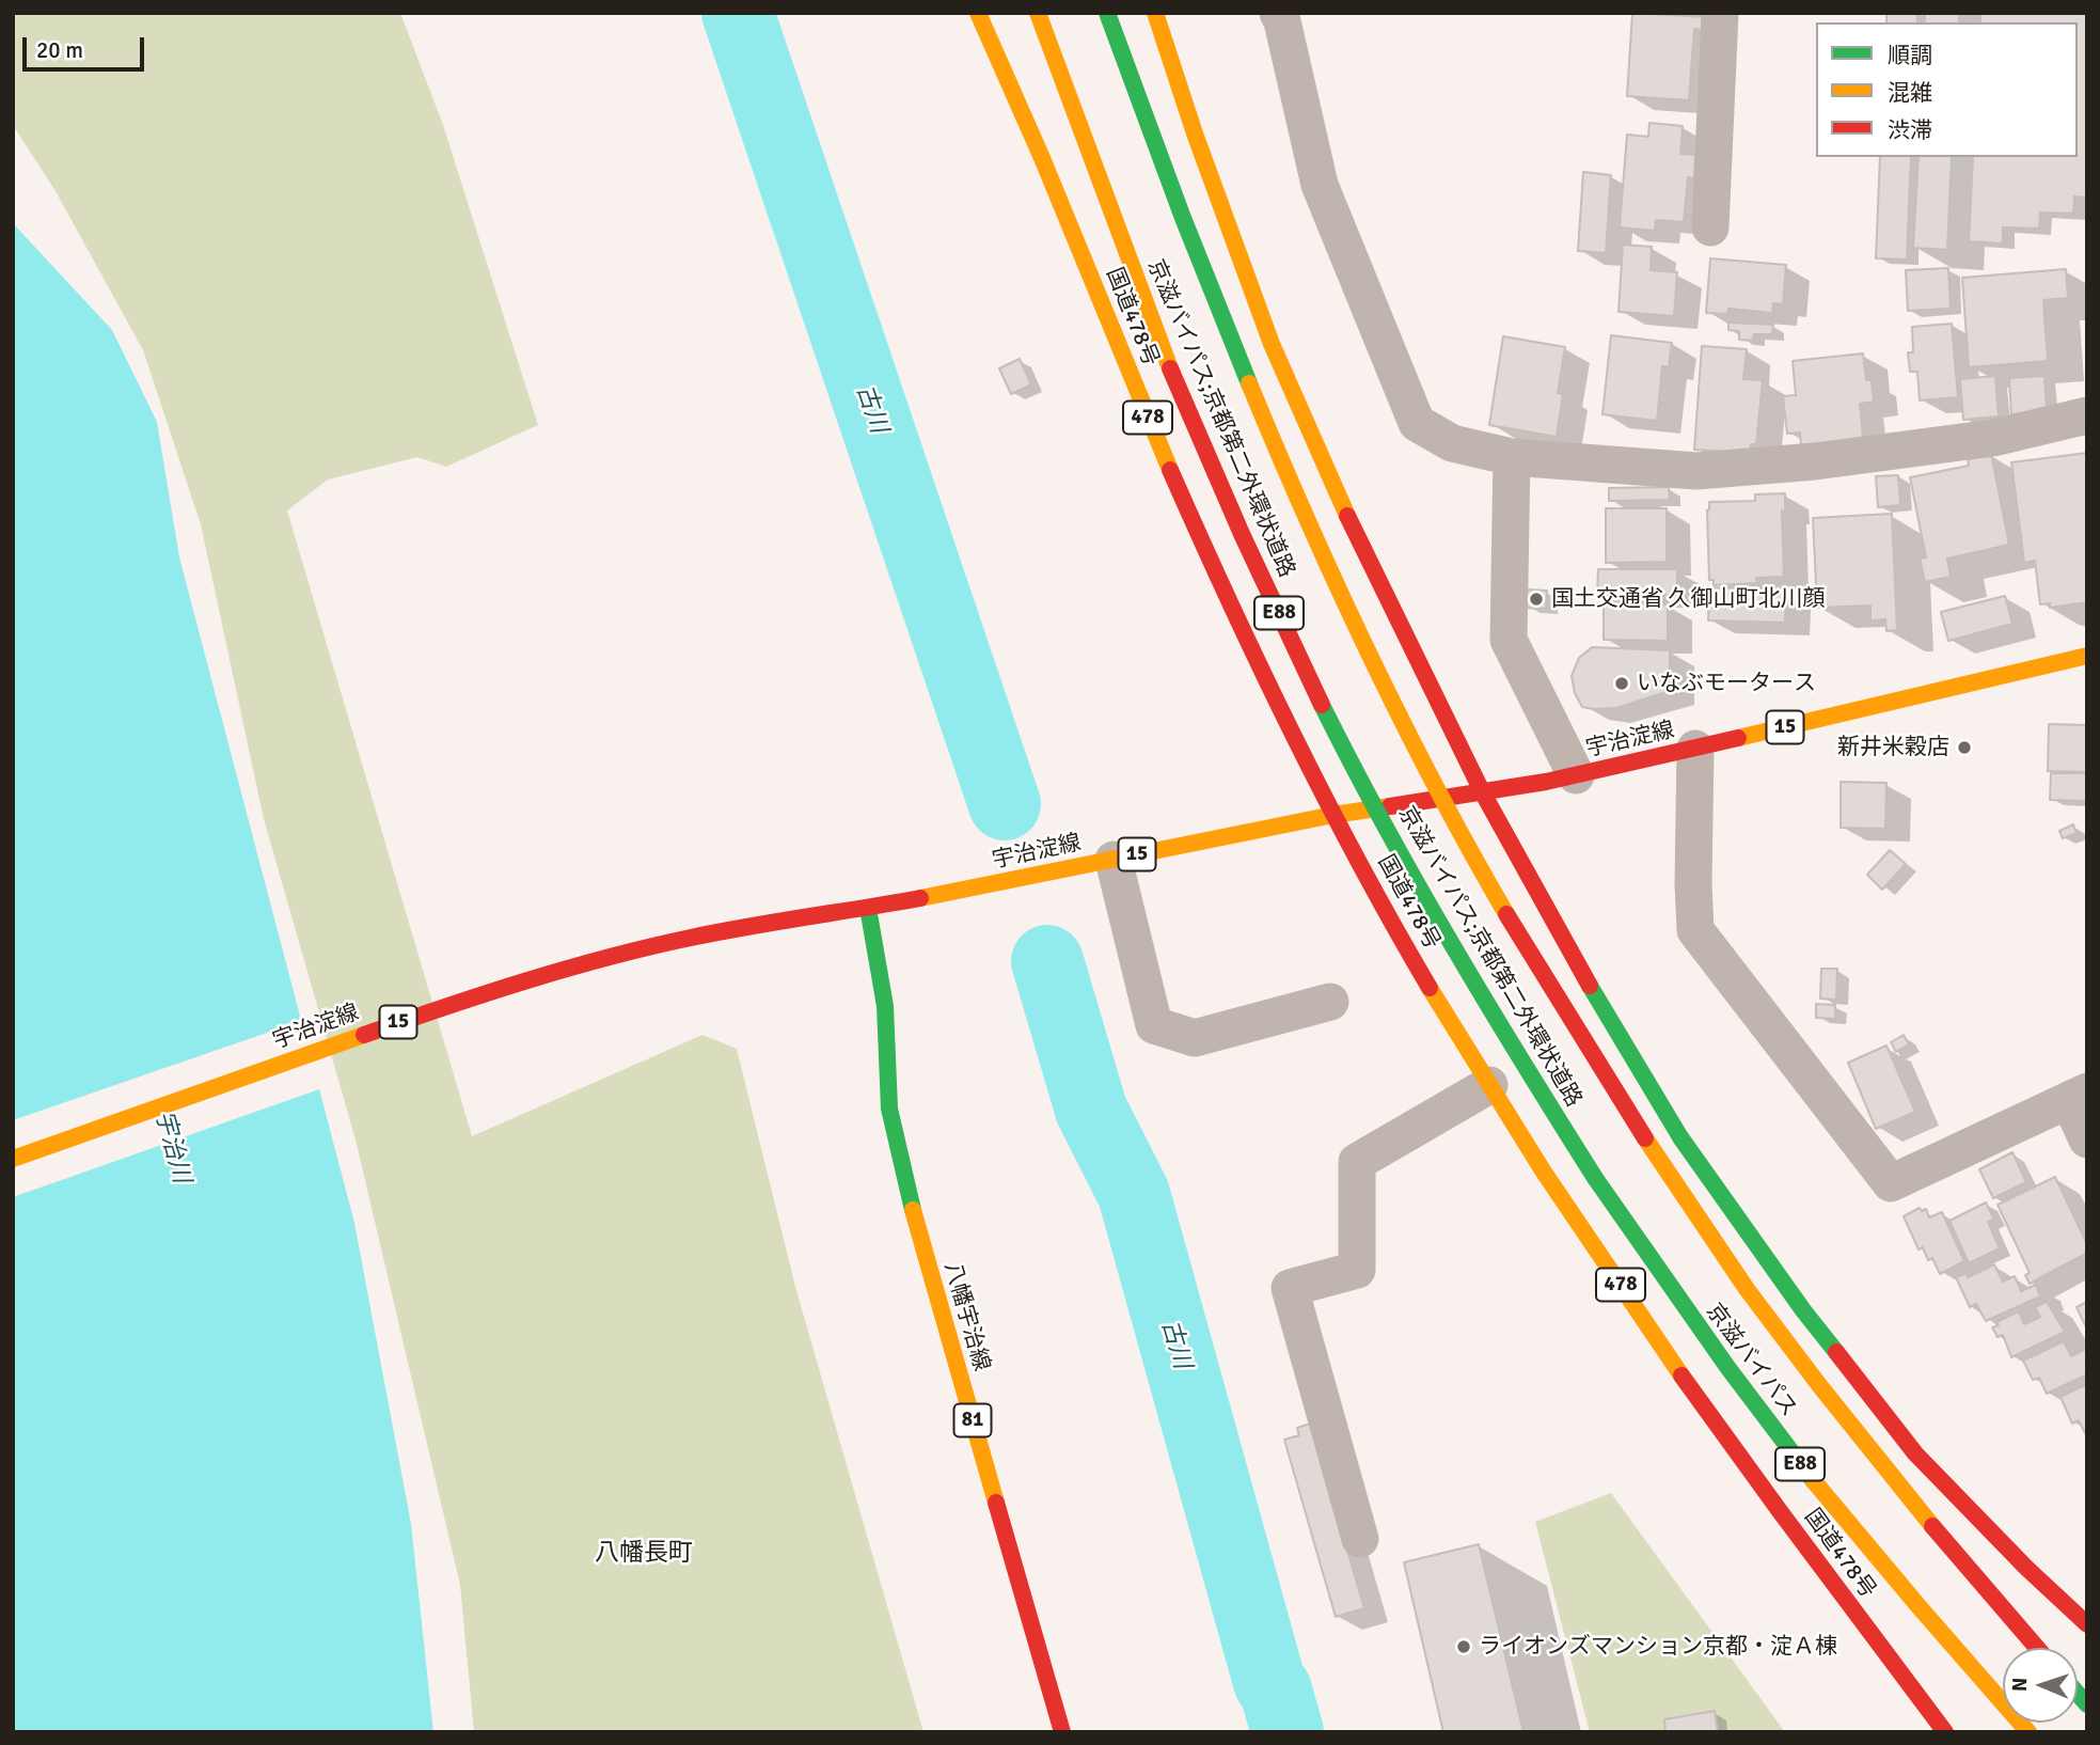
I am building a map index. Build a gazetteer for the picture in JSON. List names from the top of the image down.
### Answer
{
  "streets": {
    "main road": [
      "国道478号",
      "478",
      "京滋バイパス;京都第二外環状道路",
      "E88",
      "15",
      "宇治淀線",
      "八幡宇治線",
      "京滋バイパス",
      "81"
    ]
  },
  "crossings": [
    ["国道478号", "宇治淀線"],
    ["京滋バイパス;京都第二外環状道路", "京滋バイパス"],
    ["宇治淀線", "八幡宇治線"]
  ],
  "districts": ["八幡長町"],
  "water": ["古川", "宇治川"],
  "places": [
    "国土交通省 久御山町北川顔",
    "いなぶモータース",
    "新井米穀店",
    "ライオンズマンション京都・淀Ａ棟"
  ],
  "legend": ["順調", "混雑", "渋滞"],
  "scale_bar": "20 m",
  "north": "left"
}
